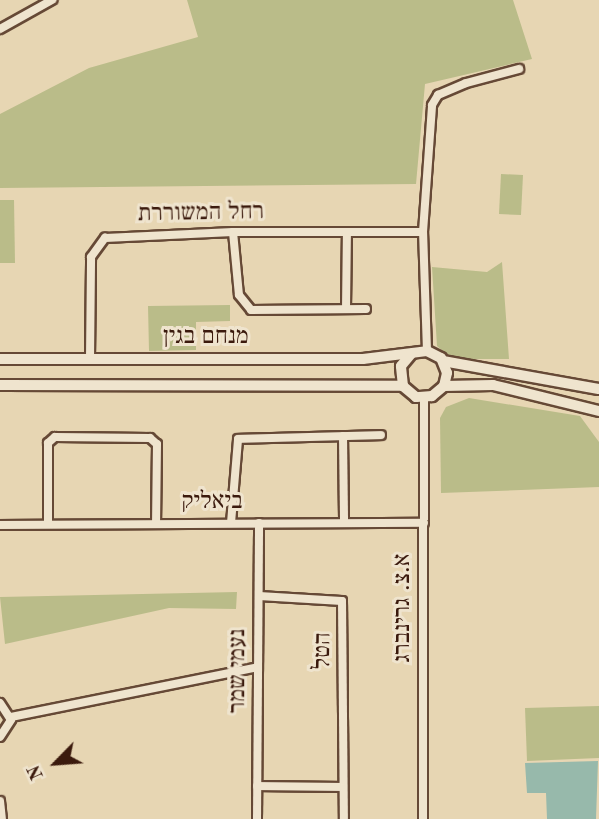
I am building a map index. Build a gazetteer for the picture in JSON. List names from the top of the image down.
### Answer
{
  "streets": {
    "main road": ["מנחם בגין"],
    "street": [
      "רחל המשוררת",
      "ביאליק",
      "א.צ. גרינברג",
      "הטל",
      "נעמי שמר"
    ]
  },
  "crossings": [
    ["רחל המשוררת", "מנחם בגין"],
    ["מנחם בגין", "א.צ. גרינברג"],
    ["ביאליק", "א.צ. גרינברג"],
    ["ביאליק", "נעמי שמר"],
    ["הטל", "נעמי שמר"]
  ],
  "north": "bottom left"
}
